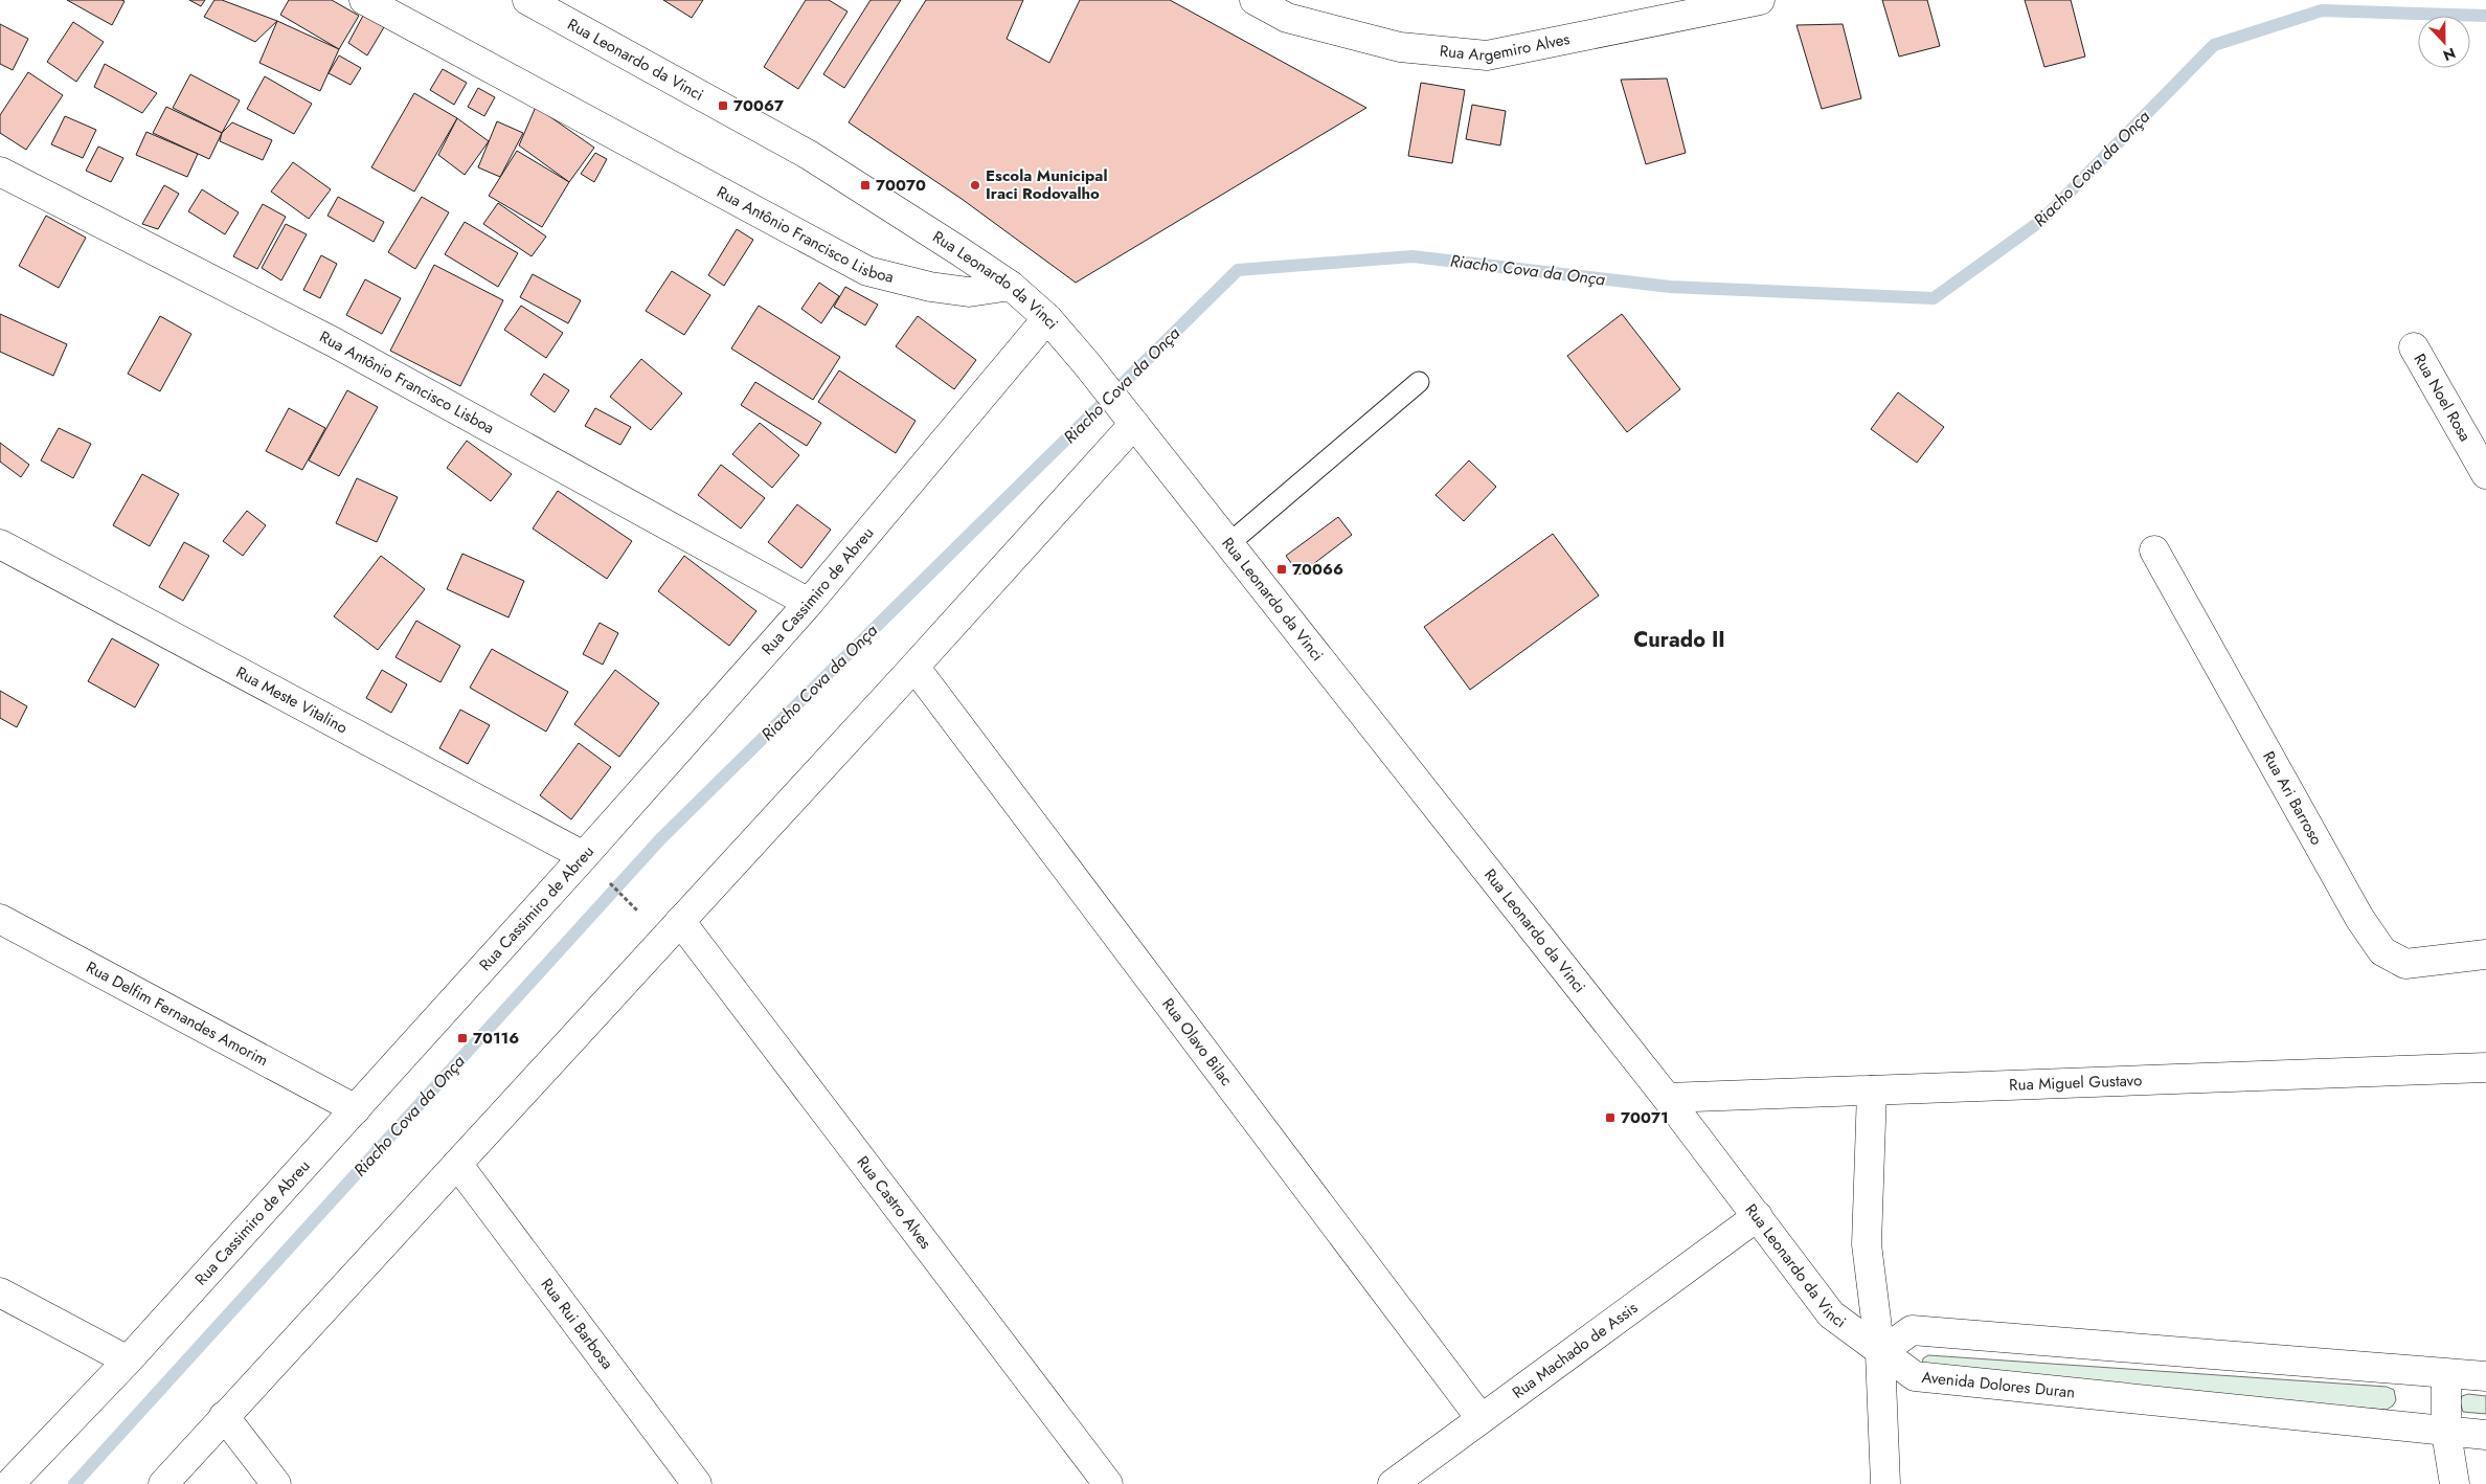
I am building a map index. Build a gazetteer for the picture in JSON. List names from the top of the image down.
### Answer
{
  "streets": {
    "street": [
      "Rua Argemiro Alves",
      "Rua Leonardo da Vinci",
      "Rua Antônio Francisco Lisboa",
      "Rua Noel Rosa",
      "Rua Cassimiro de Abreu",
      "Rua Meste Vitalino",
      "Rua Ari Barroso",
      "Rua Delfim Fernandes Amorim",
      "Rua Olavo Bilac",
      "Rua Miguel Gustavo",
      "Rua Castro Alves",
      "Rua Rui Barbosa",
      "Rua Machado de Assis",
      "Avenida Dolores Duran"
    ]
  },
  "crossings": [
    ["Rua Leonardo da Vinci", "Rua Antônio Francisco Lisboa"],
    ["Rua Leonardo da Vinci", "Rua Cassimiro de Abreu"],
    ["Rua Leonardo da Vinci", "Rua Miguel Gustavo"],
    ["Rua Leonardo da Vinci", "Rua Machado de Assis"],
    ["Rua Leonardo da Vinci", "Avenida Dolores Duran"],
    ["Rua Antônio Francisco Lisboa", "Rua Cassimiro de Abreu"],
    ["Rua Cassimiro de Abreu", "Rua Meste Vitalino"],
    ["Rua Cassimiro de Abreu", "Rua Delfim Fernandes Amorim"],
    ["Rua Olavo Bilac", "Rua Machado de Assis"]
  ],
  "districts": ["Curado II"],
  "water": ["Riacho Cova da Onça"],
  "places": {
    "transit": [
      "70067",
      "70070",
      "70066",
      "70116",
      "70071"
    ],
    "other": ["Escola Municipal Iraci Rodovalho"]
  },
  "north": "bottom"
}
